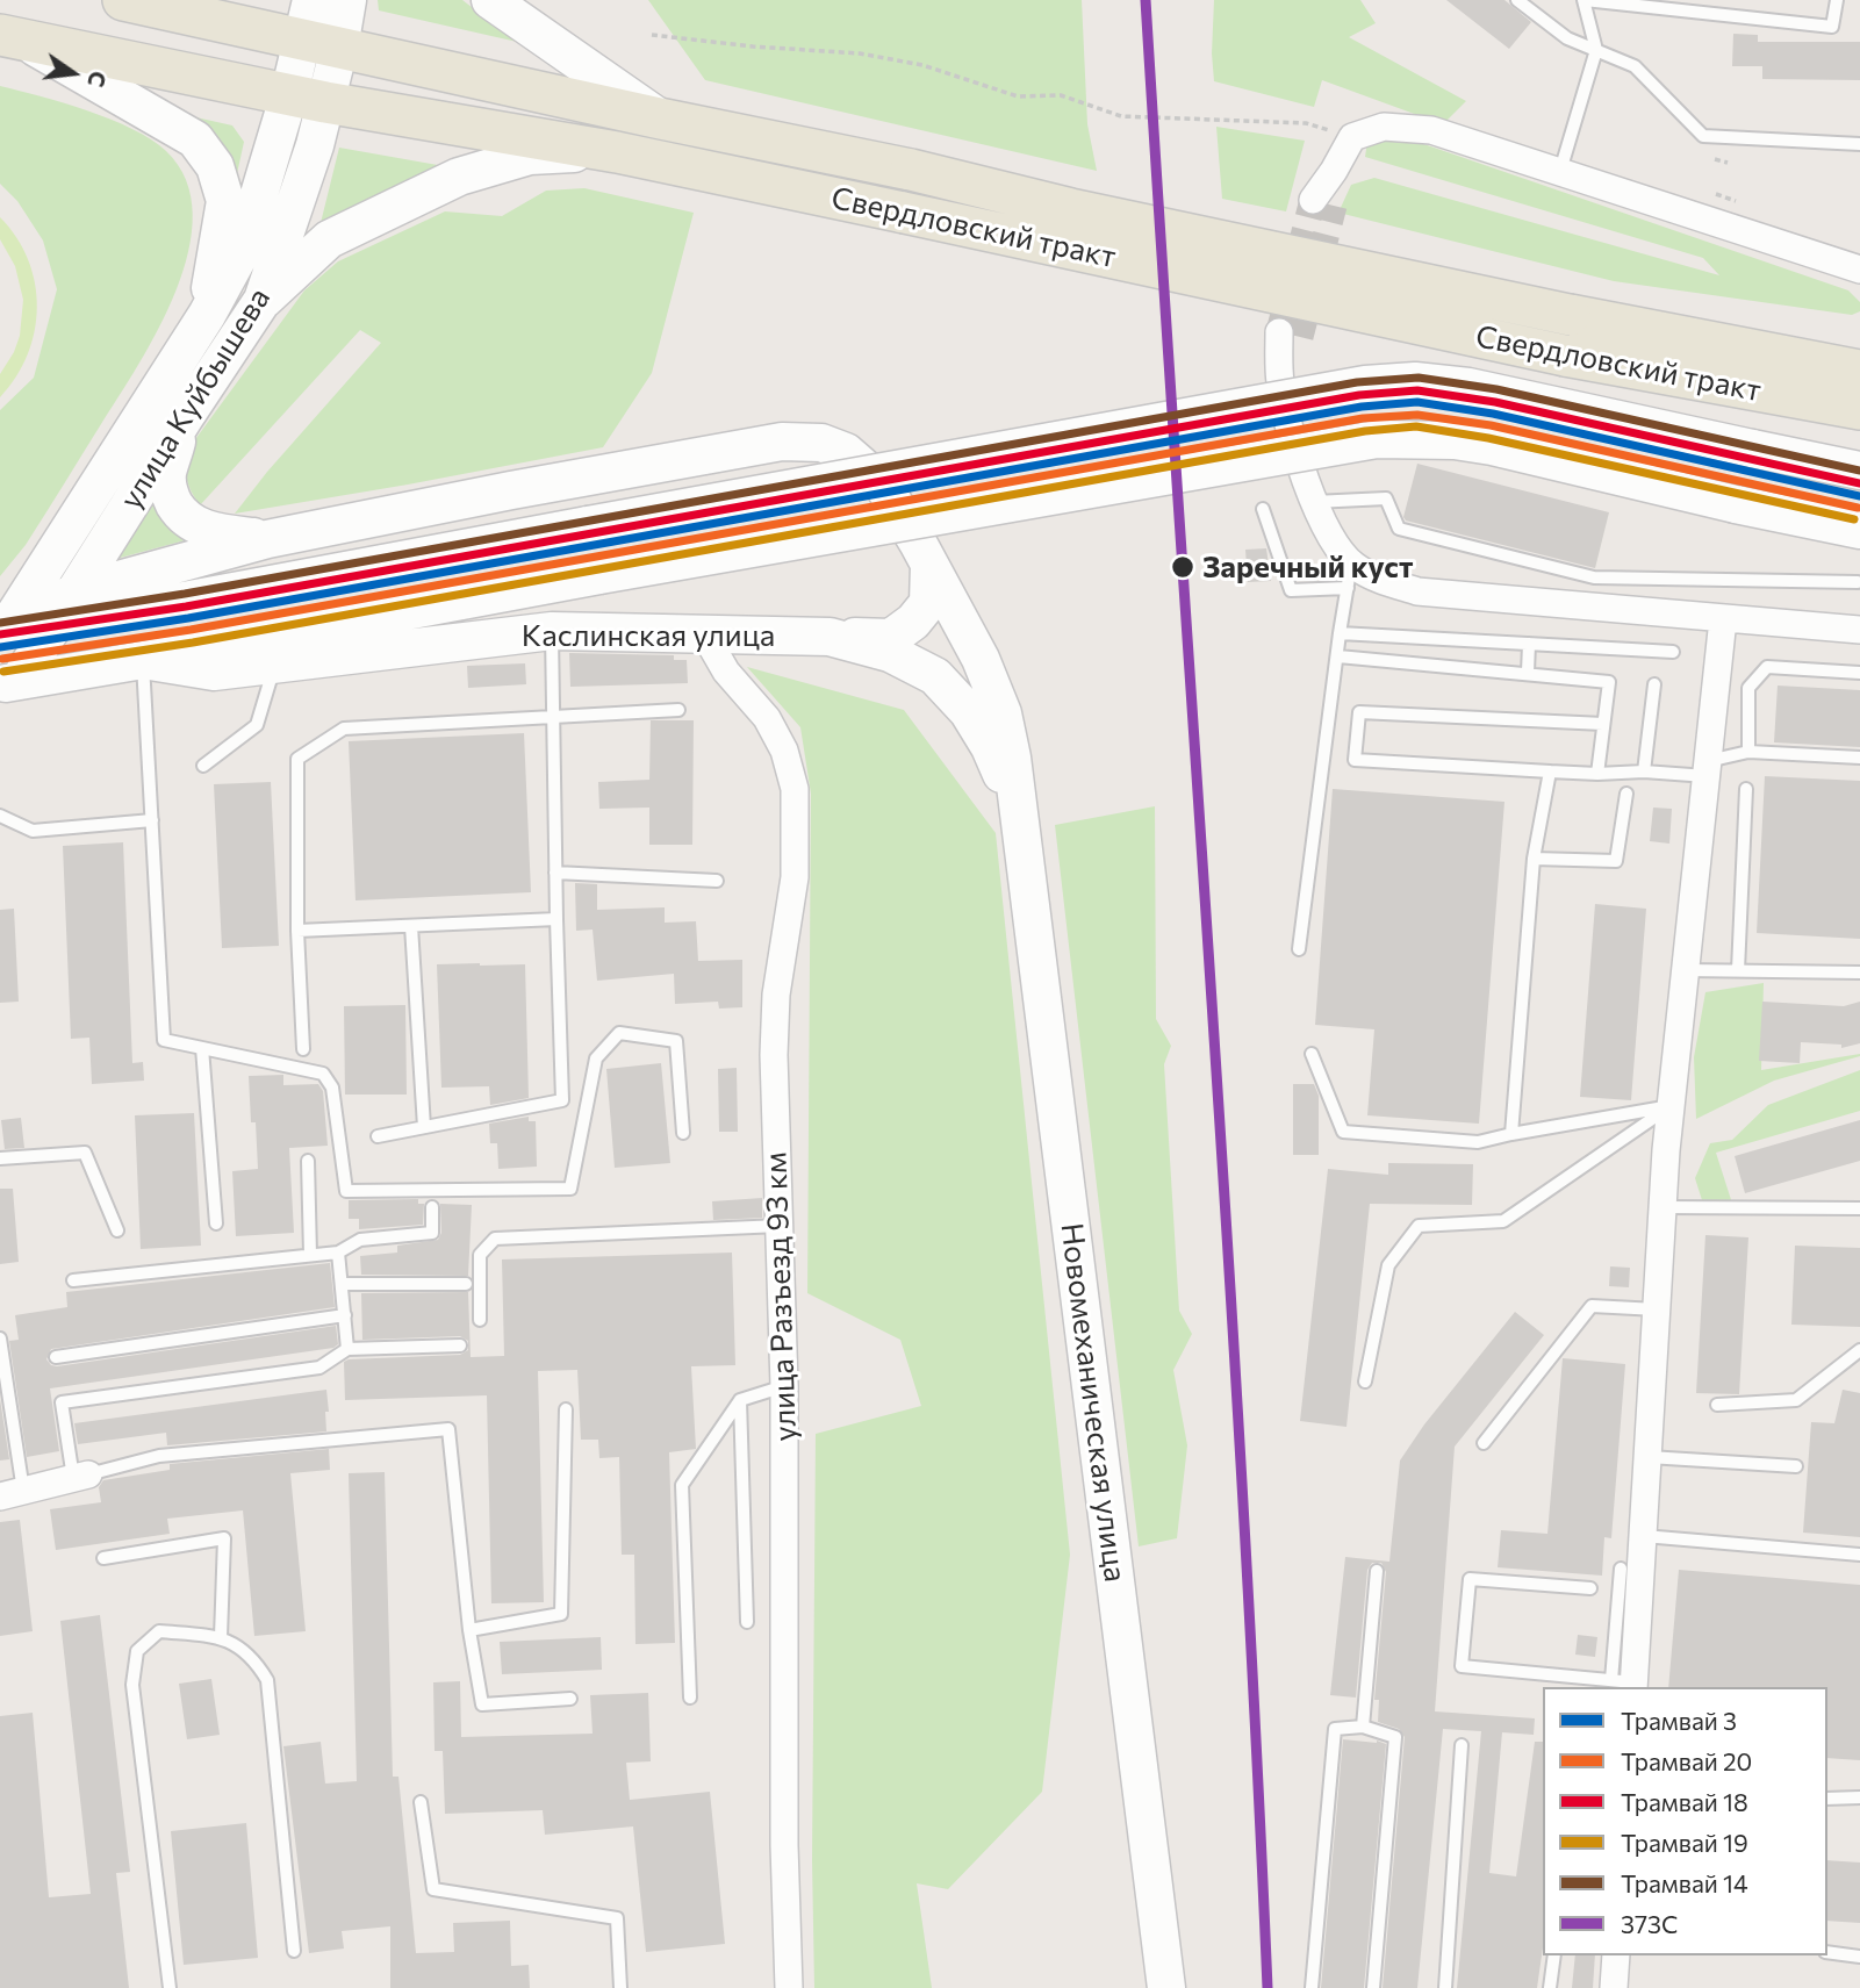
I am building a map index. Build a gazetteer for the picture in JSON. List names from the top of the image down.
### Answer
{
  "streets": {
    "main road": [
      "Свердловский тракт",
      "улица Куйбышева",
      "Каслинская улица",
      "Новомеханическая улица"
    ],
    "street": ["улица Разъезд 93 км"]
  },
  "crossings": [
    ["Свердловский тракт", "улица Куйбышева"],
    ["Каслинская улица", "улица Разъезд 93 км"],
    ["Каслинская улица", "Новомеханическая улица"]
  ],
  "places": ["Заречный куст"],
  "lines": [
    "transit line 373C",
    "tram line 14",
    "tram line 18",
    "tram line 3",
    "tram line 20",
    "tram line 19"
  ],
  "legend": [
    "Трамвай 3",
    "Трамвай 20",
    "Трамвай 18",
    "Трамвай 19",
    "Трамвай 14",
    "373C"
  ],
  "north": "right"
}
